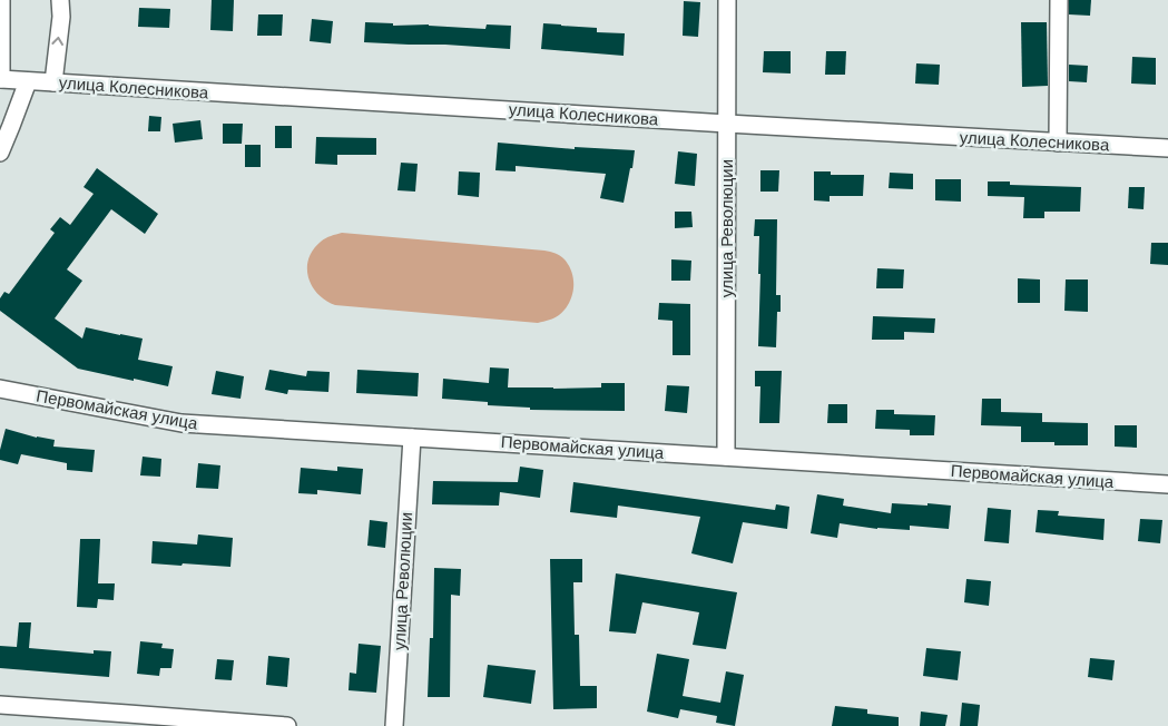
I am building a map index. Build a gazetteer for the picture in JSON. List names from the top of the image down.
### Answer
{
  "streets": {
    "street": ["улица Колесникова", "улица Революции", "Первомайская улица"]
  },
  "crossings": [
    ["улица Колесникова", "улица Революции"],
    ["улица Революции", "Первомайская улица"]
  ]
}
